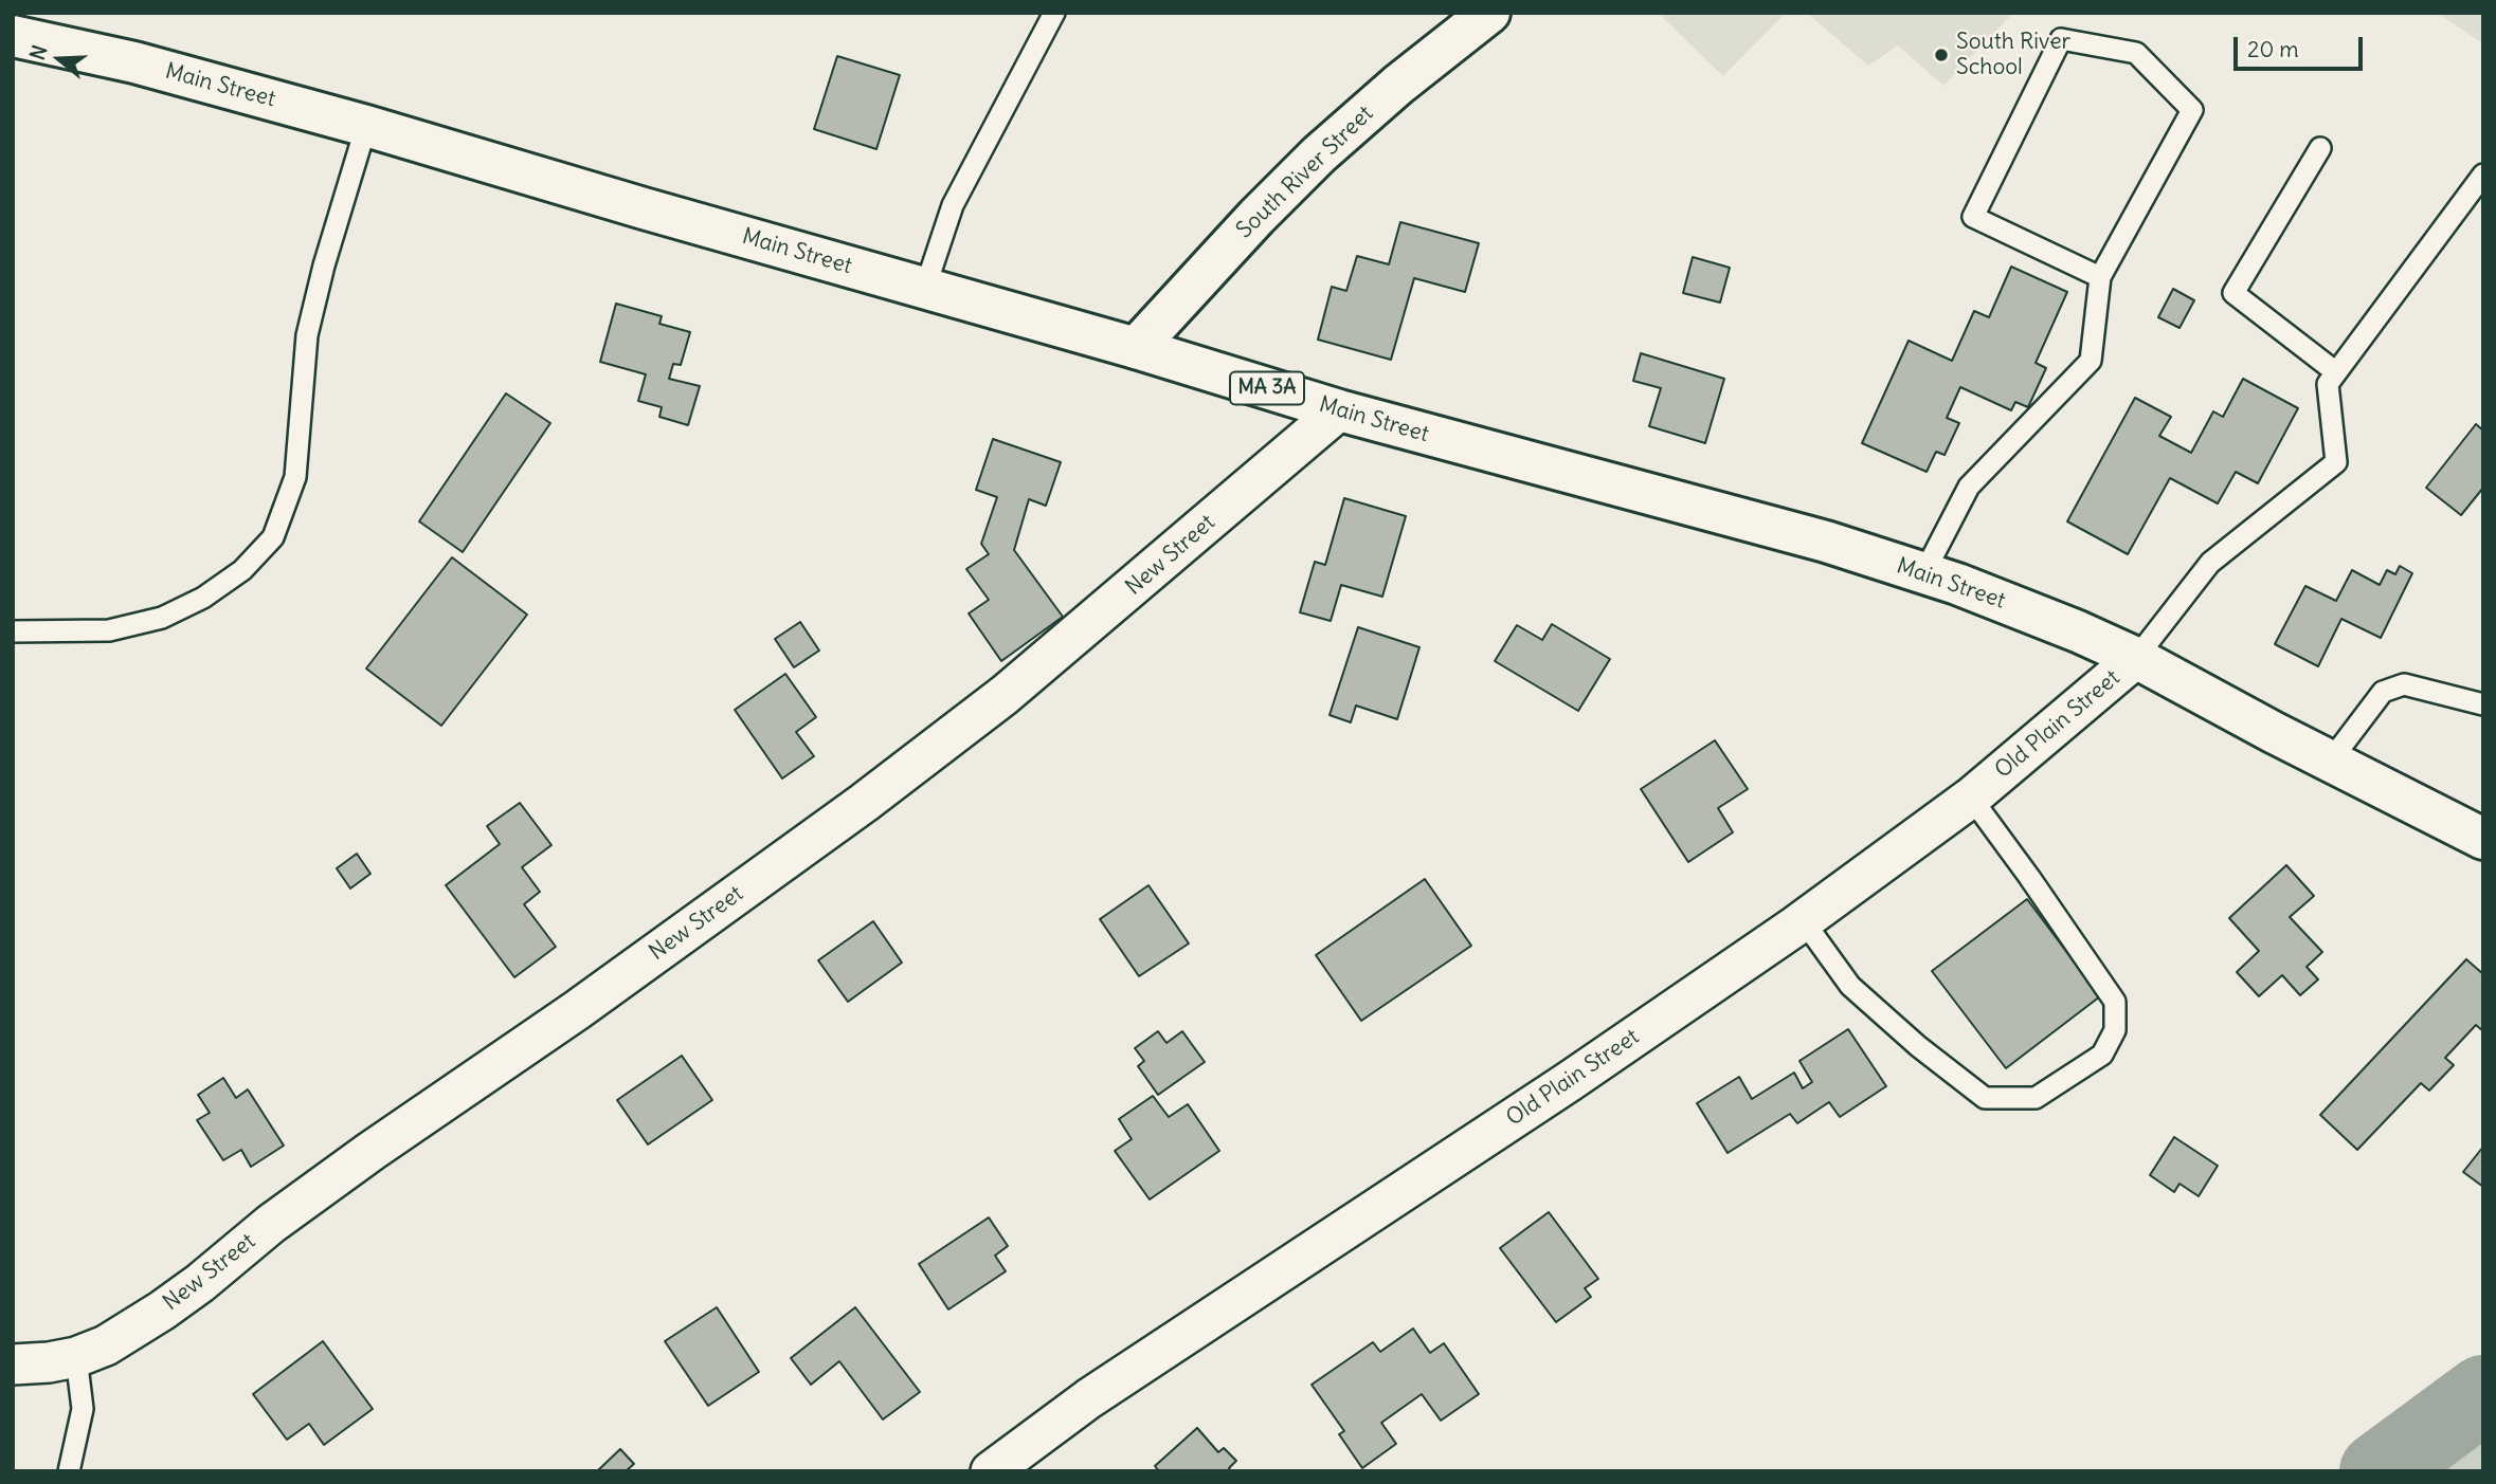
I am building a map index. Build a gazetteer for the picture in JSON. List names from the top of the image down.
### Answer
{
  "streets": {
    "main road": ["Main Street", "South River Street", "MA 3A"],
    "street": ["New Street", "Old Plain Street"]
  },
  "crossings": [
    ["Main Street", "South River Street"],
    ["Main Street", "New Street"],
    ["Main Street", "Old Plain Street"]
  ],
  "places": ["South River School"],
  "scale_bar": "20 m",
  "north": "left"
}
